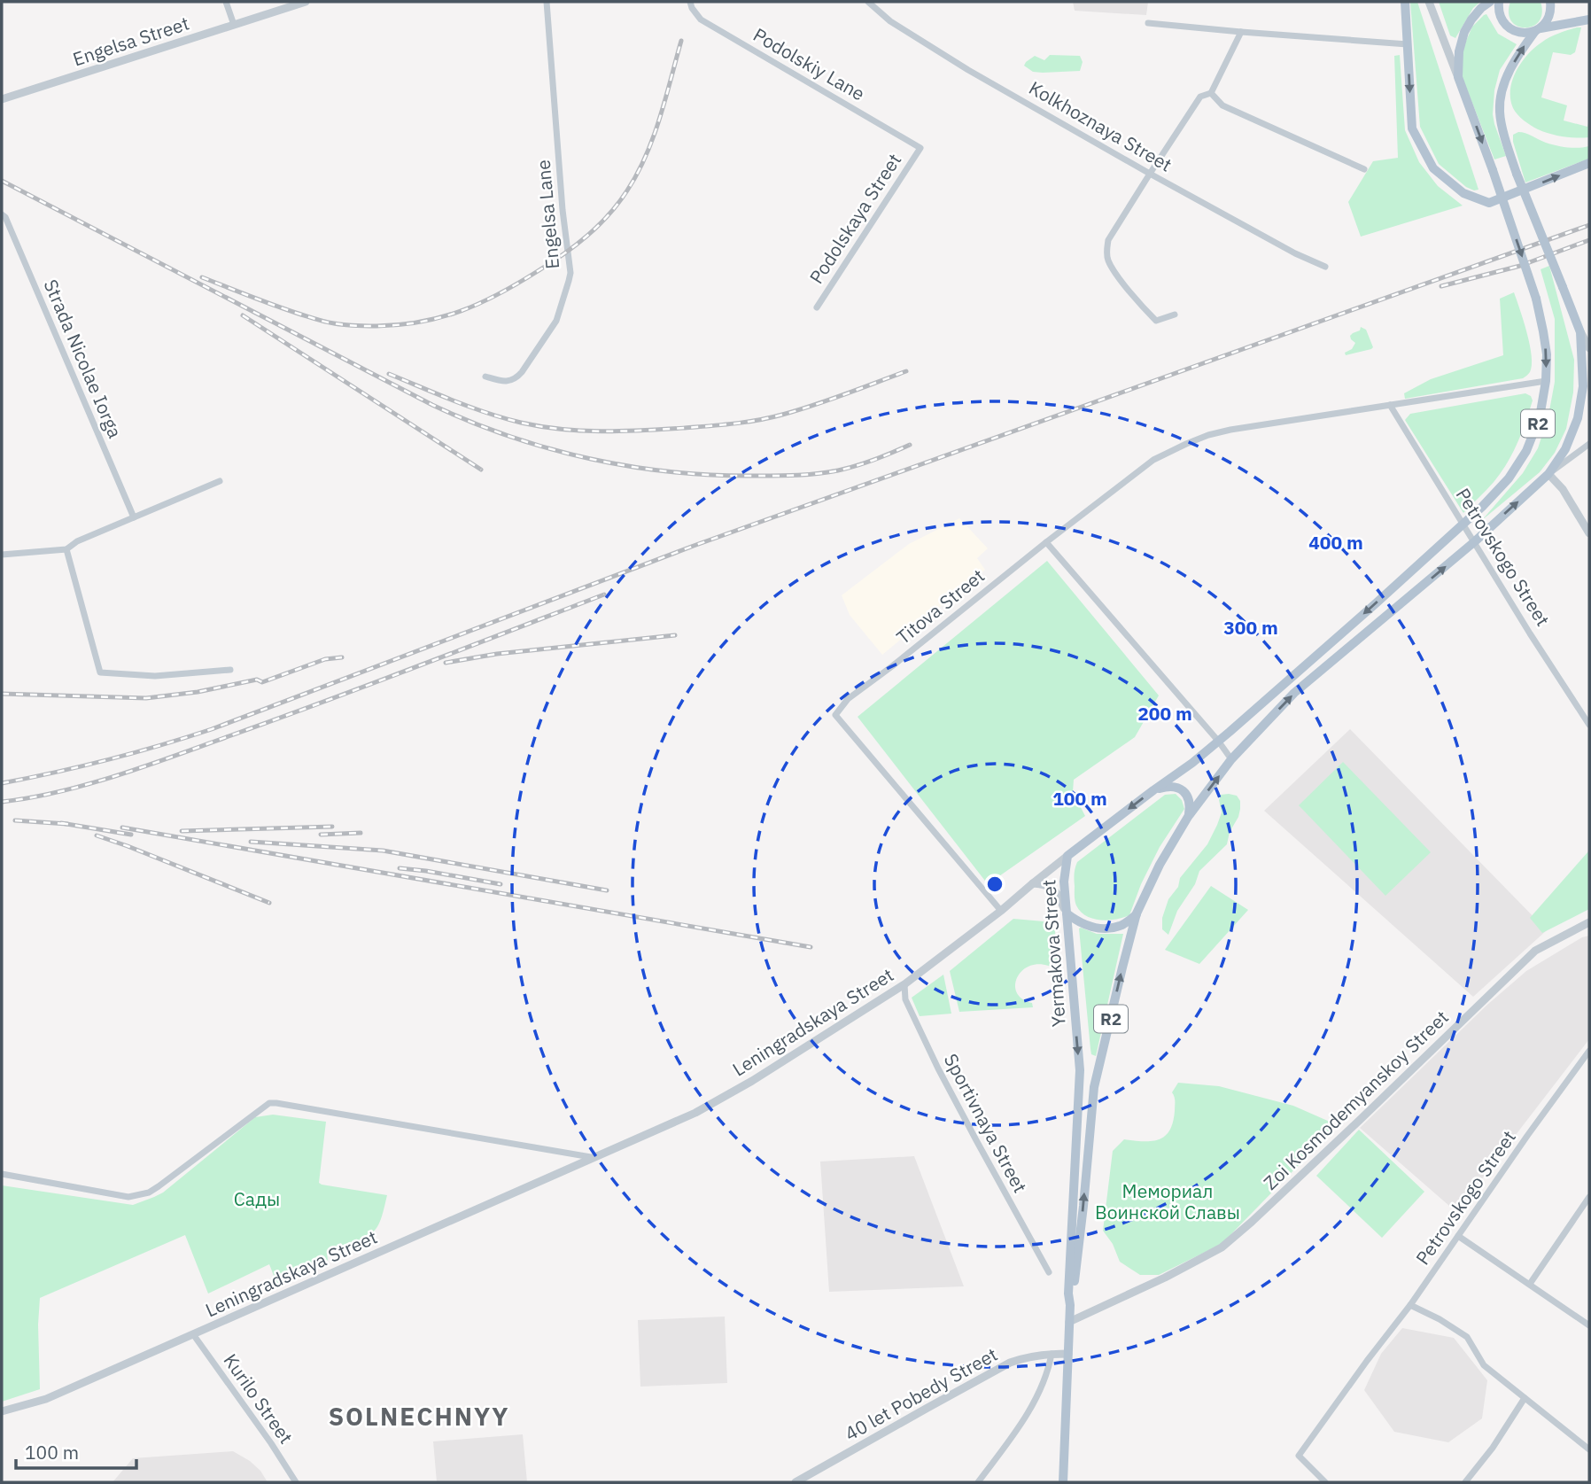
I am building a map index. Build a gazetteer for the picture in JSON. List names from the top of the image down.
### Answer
{
  "streets": {
    "main road": ["R2", "Yermakova Street"],
    "street": [
      "Engelsa Street",
      "Podolskiy Lane",
      "Kolkhoznaya Street",
      "Engelsa Lane",
      "Podolskaya Street",
      "Strada Nicolae Iorga",
      "Petrovskogo Street",
      "Titova Street",
      "Leningradskaya Street",
      "Zoi Kosmodemyanskoy Street",
      "Sportivnaya Street",
      "40 let Pobedy Street",
      "Kurilo Street"
    ]
  },
  "crossings": [
    ["Podolskiy Lane", "Podolskaya Street"],
    ["R2", "Petrovskogo Street"],
    ["R2", "Yermakova Street"],
    ["Petrovskogo Street", "Yermakova Street"],
    ["Titova Street", "Leningradskaya Street"],
    ["Yermakova Street", "Leningradskaya Street"],
    ["Yermakova Street", "Zoi Kosmodemyanskoy Street"],
    ["Yermakova Street", "40 let Pobedy Street"],
    ["Leningradskaya Street", "Sportivnaya Street"],
    ["Leningradskaya Street", "Kurilo Street"]
  ],
  "districts": ["SOLNECHNYY"],
  "parks": ["Мемориал Воинской Славы", "Сады"],
  "scale_bar": "100 m",
  "rings": [
    "400 m",
    "300 m",
    "200 m",
    "100 m"
  ]
}
